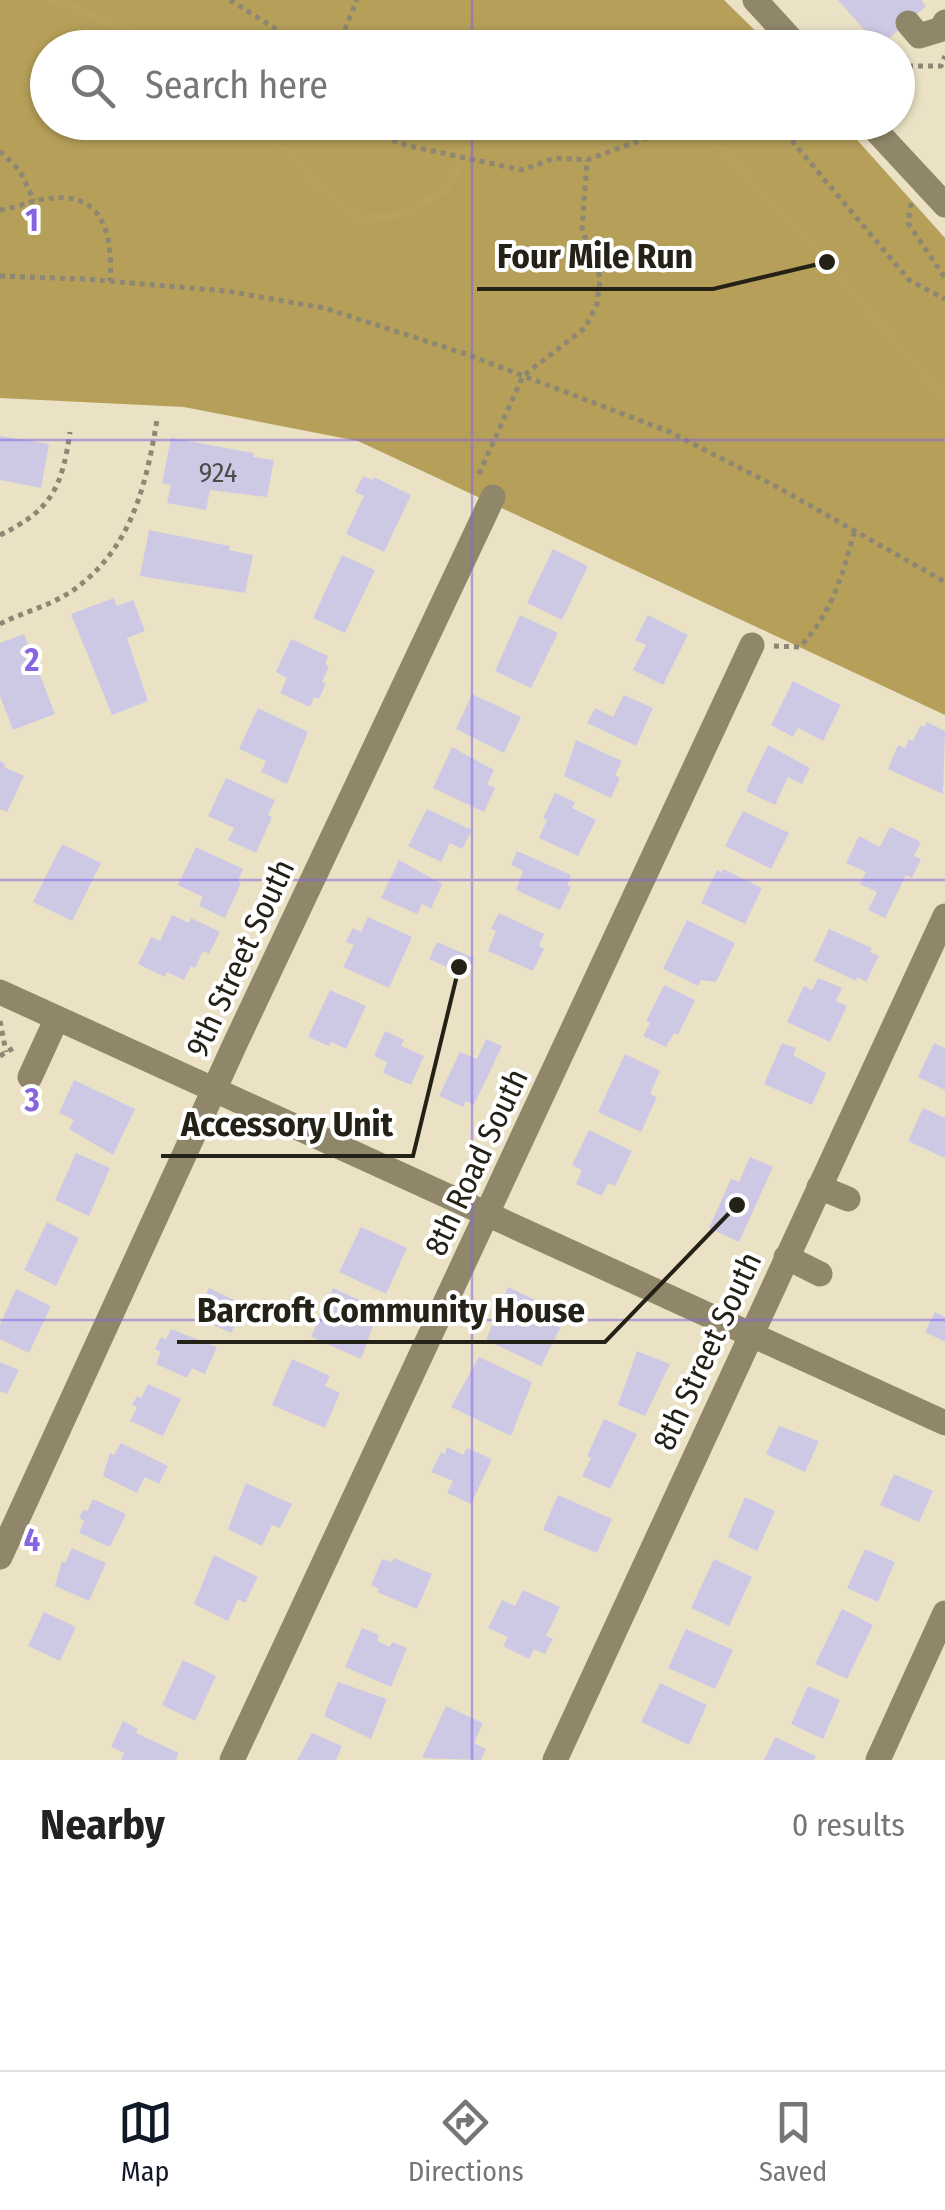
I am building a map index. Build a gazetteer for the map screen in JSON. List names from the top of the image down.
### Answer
{
  "streets": {
    "street": ["9th Street South", "8th Road South", "8th Street South"]
  },
  "places": ["Four Mile Run", "Accessory Unit", "Barcroft Community House"],
  "house_numbers": ["924"],
  "page": {
    "search": "Search here",
    "heading": ["Nearby", "0 results"],
    "nav": ["Map", "Directions", "Saved"]
  },
  "grid": {
    "rows": [
      "1",
      "2",
      "3",
      "4"
    ]
  }
}
